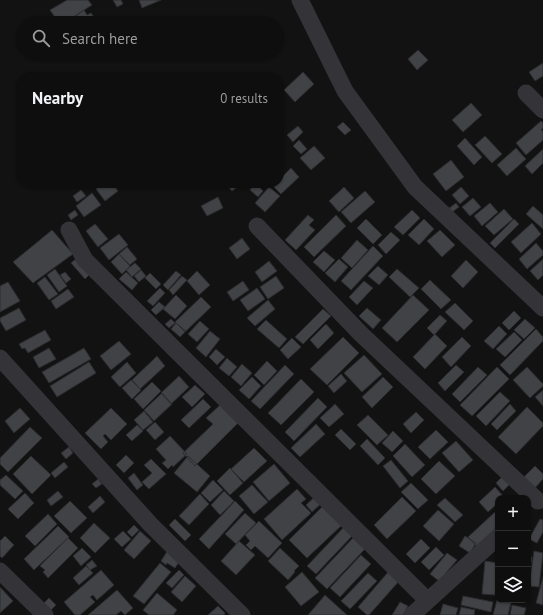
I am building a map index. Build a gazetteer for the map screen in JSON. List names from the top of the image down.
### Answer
{
  "page": {
    "search": "Search here",
    "heading": ["Nearby", "0 results"],
    "map_buttons": ["+", "−"]
  }
}
